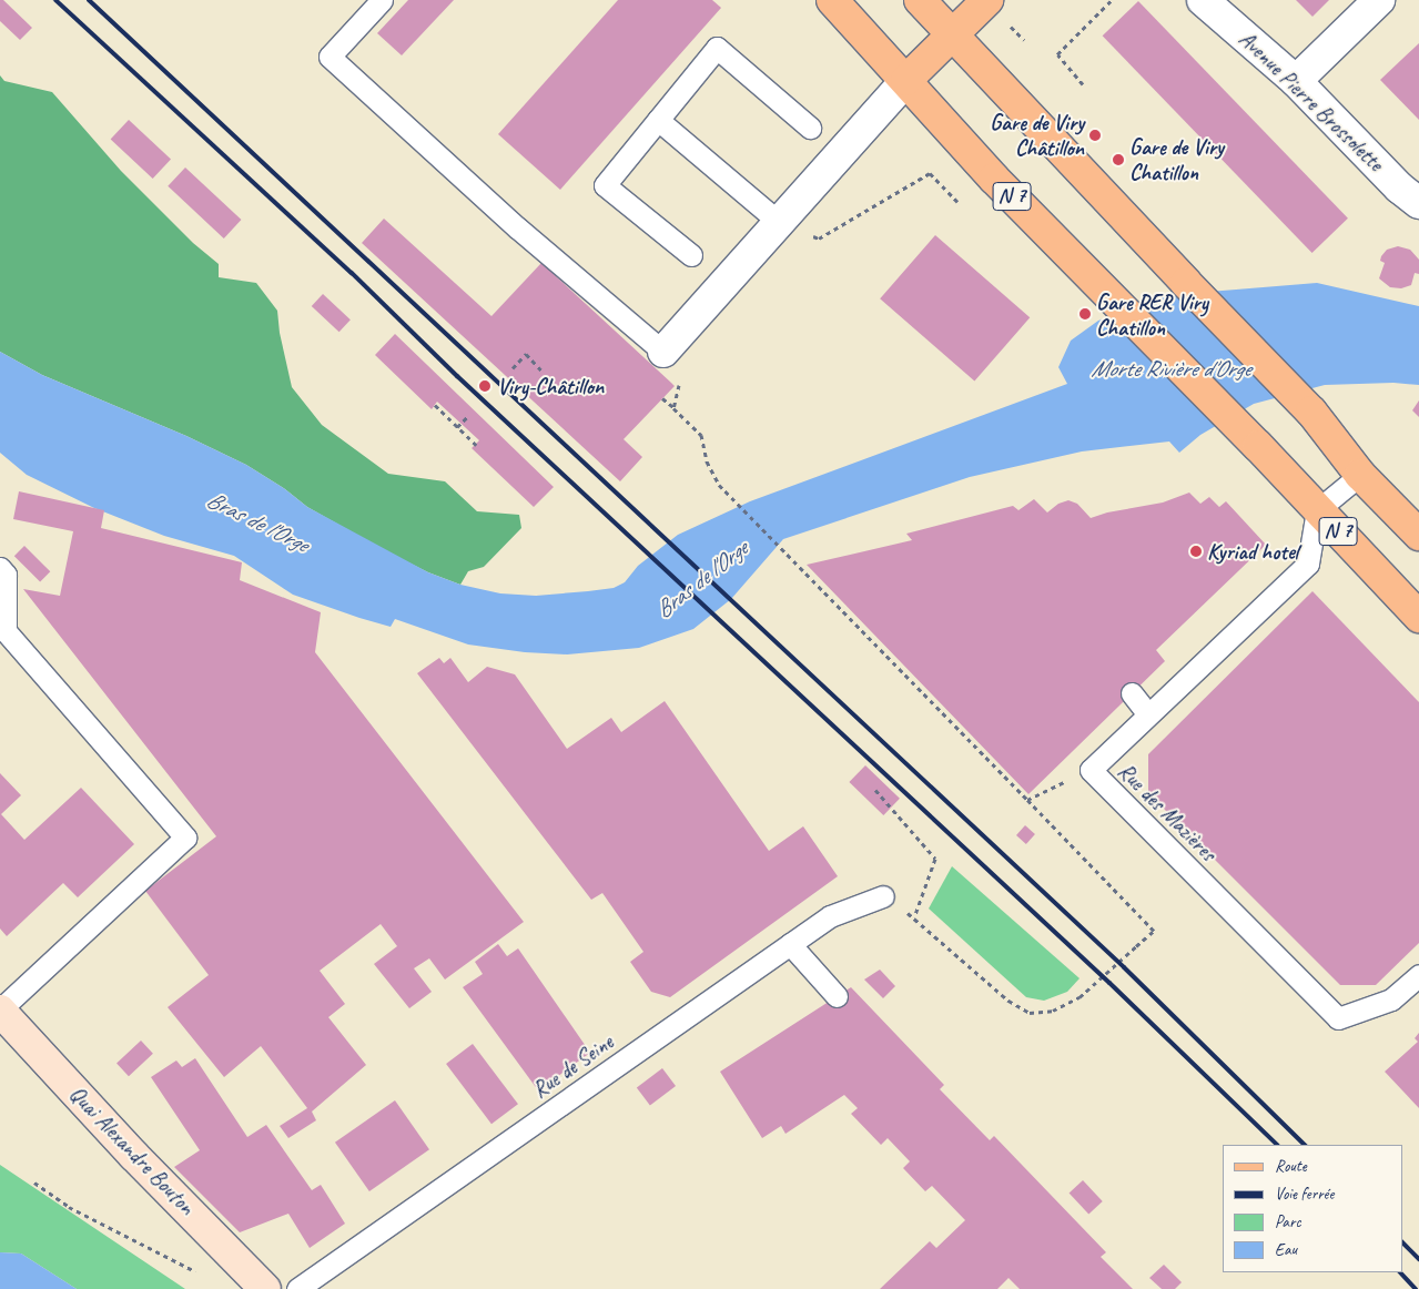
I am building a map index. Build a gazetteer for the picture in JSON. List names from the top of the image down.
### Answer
{
  "streets": {
    "main road": ["N 7", "Quai Alexandre Bouton"],
    "street": ["Avenue Pierre Brossolette"],
    "lane": ["Rue des Mazières", "Rue de Seine"]
  },
  "crossings": [
    ["N 7", "Rue des Mazières"]
  ],
  "water": ["Morte Rivière d'Orge", "Bras de l'Orge"],
  "places": [
    "Gare de Viry Châtillon",
    "Gare de Viry Chatillon",
    "Gare RER Viry Chatillon",
    "Viry-Châtillon",
    "Kyriad hotel"
  ],
  "legend": [
    "Route",
    "Voie ferrée",
    "Parc",
    "Eau"
  ]
}
